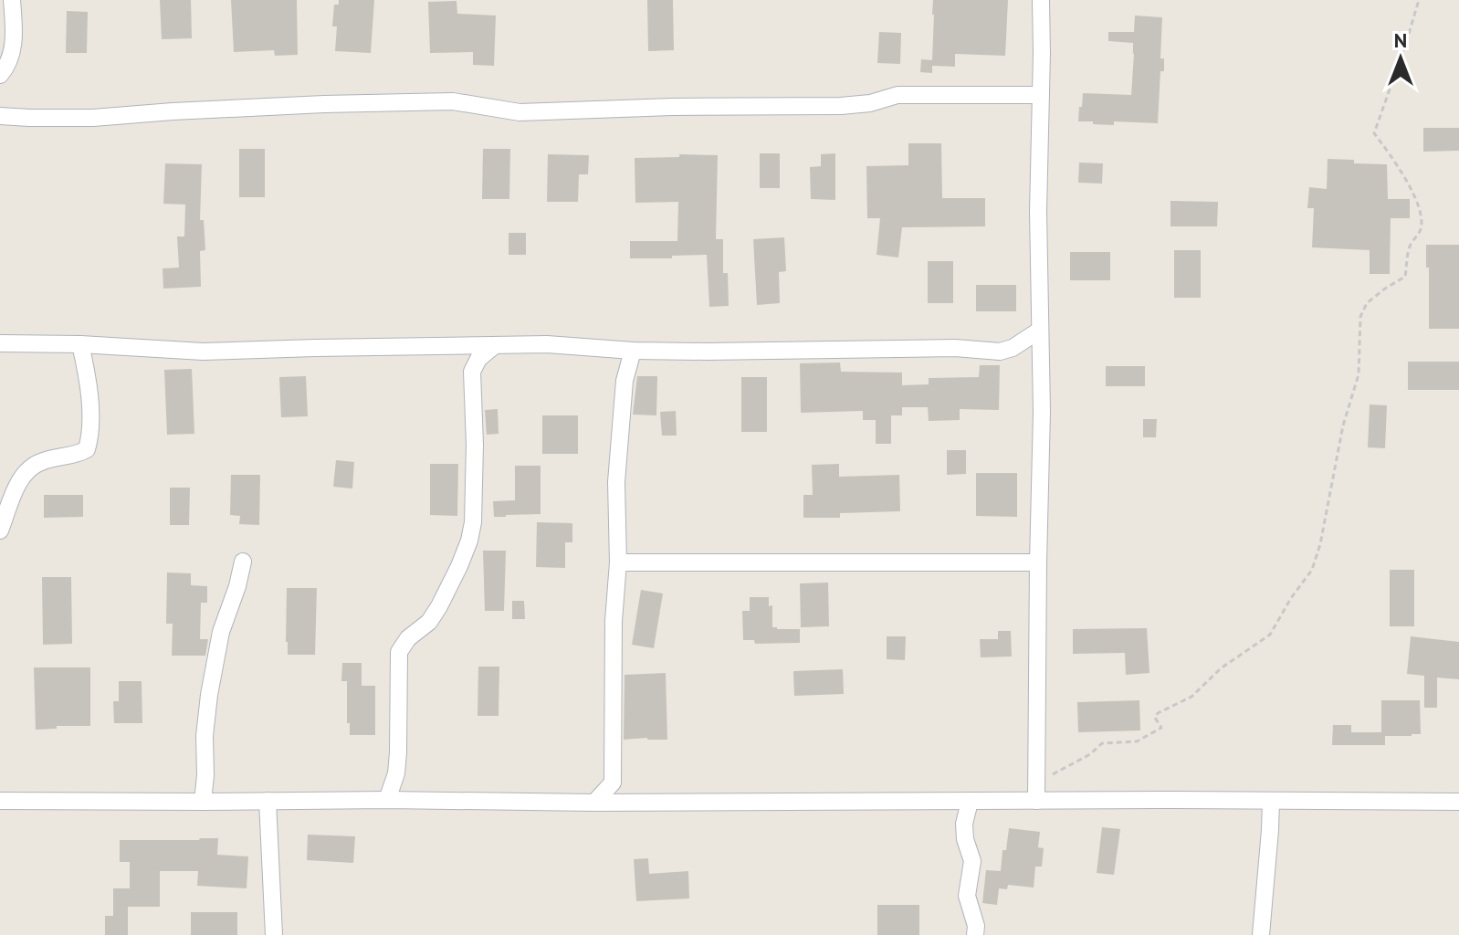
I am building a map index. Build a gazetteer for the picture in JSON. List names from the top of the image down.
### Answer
{
  "north": "top"
}
